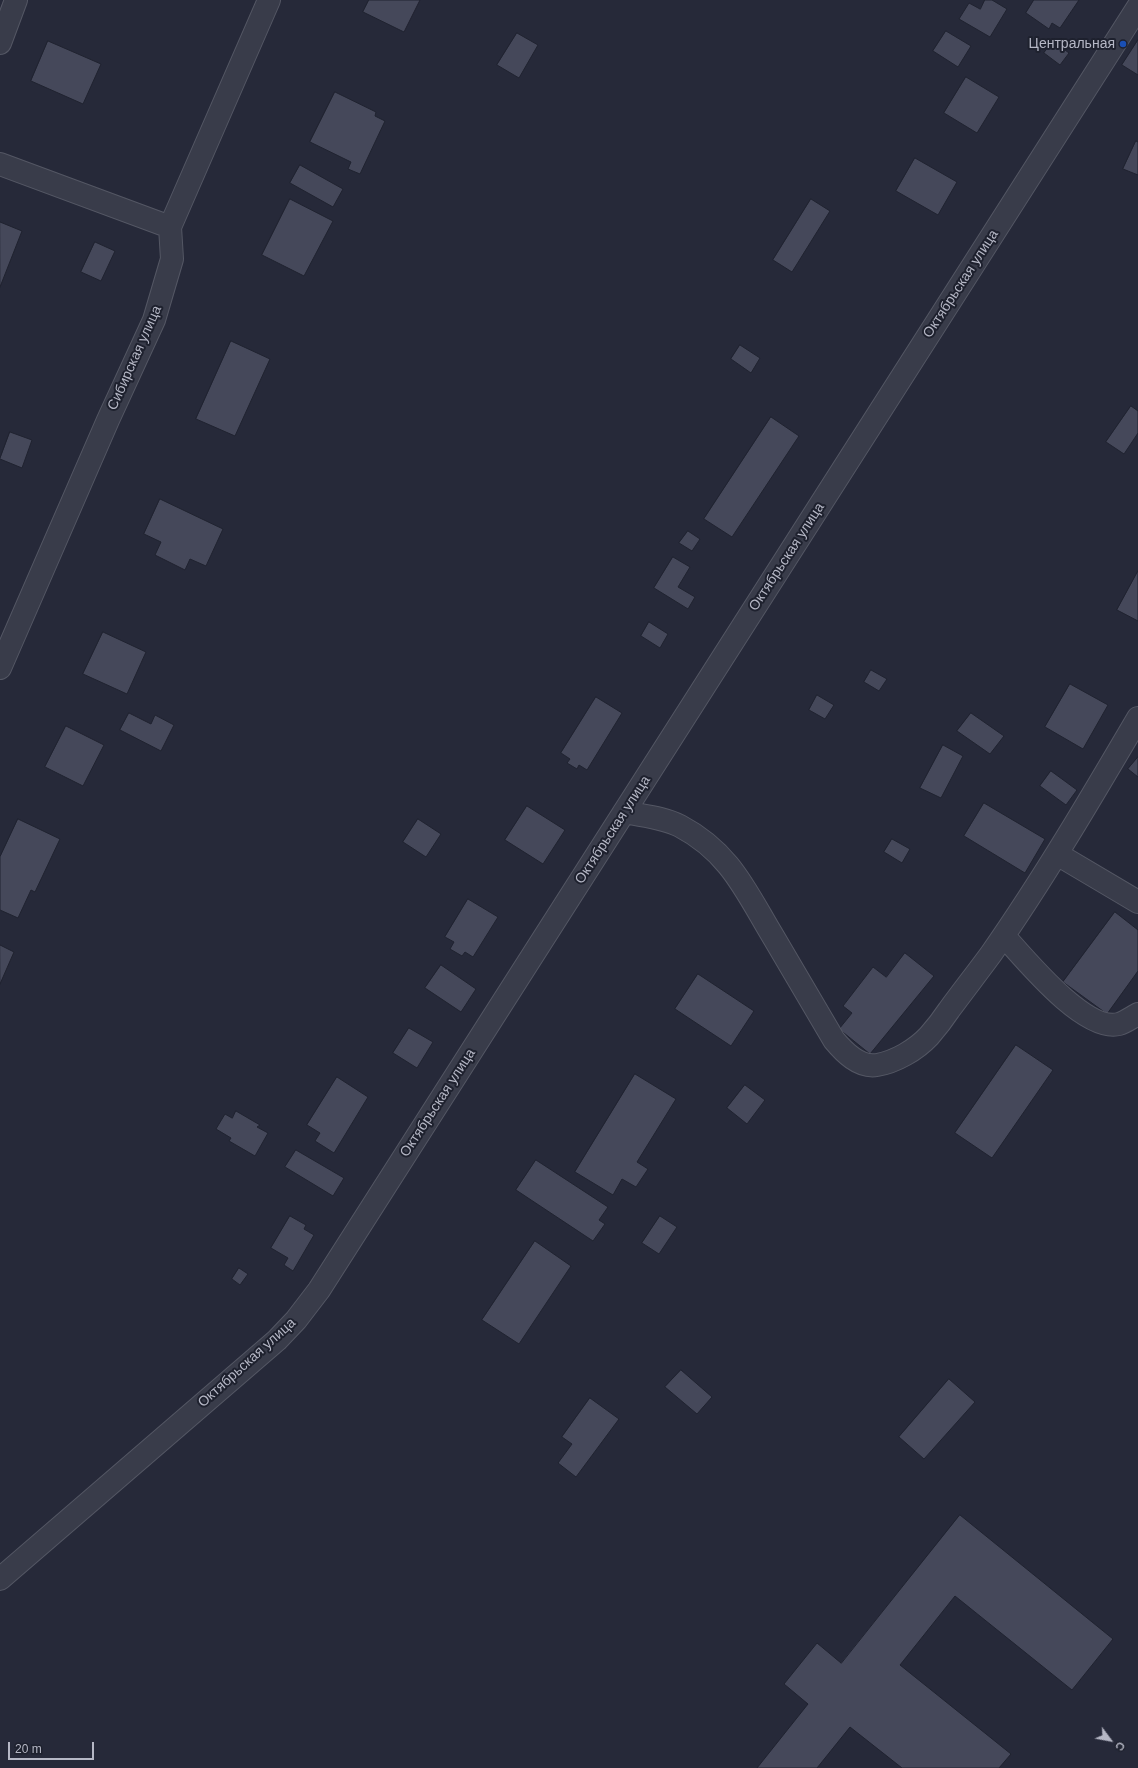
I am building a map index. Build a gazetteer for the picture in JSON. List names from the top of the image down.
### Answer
{
  "streets": {
    "street": ["Октябрьская улица", "Сибирская улица"]
  },
  "places": ["Центральная"],
  "scale_bar": "20 m",
  "north": "bottom right"
}
